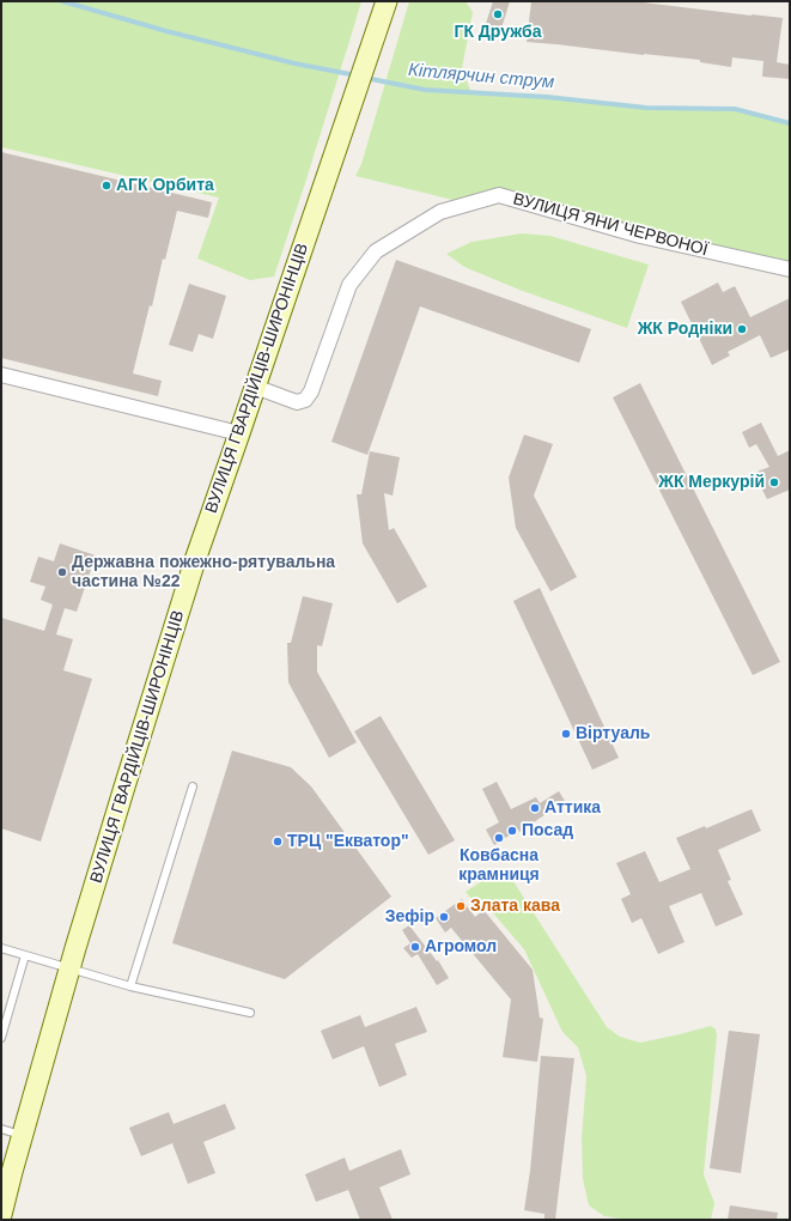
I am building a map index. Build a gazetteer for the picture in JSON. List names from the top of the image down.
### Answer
{
  "streets": {
    "main road": ["ВУЛИЦЯ ГВАРДІЙЦІВ-ШИРОНІНЦІВ"],
    "street": ["ВУЛИЦЯ ЯНИ ЧЕРВОНОЇ"]
  },
  "crossings": [
    ["ВУЛИЦЯ ЯНИ ЧЕРВОНОЇ", "ВУЛИЦЯ ГВАРДІЙЦІВ-ШИРОНІНЦІВ"]
  ],
  "water": ["Кітлярчин струм"],
  "places": [
    "ГК Дружба",
    "АГК Орбита",
    "ЖК Родніки",
    "ЖК Меркурій",
    "Державна пожежно-рятувальна частина №22",
    "Віртуаль",
    "Аттика",
    "Посад",
    "Ковбасна крамниця",
    "ТРЦ \"Екватор\"",
    "Злата кава",
    "Зефір",
    "Агромол"
  ]
}
